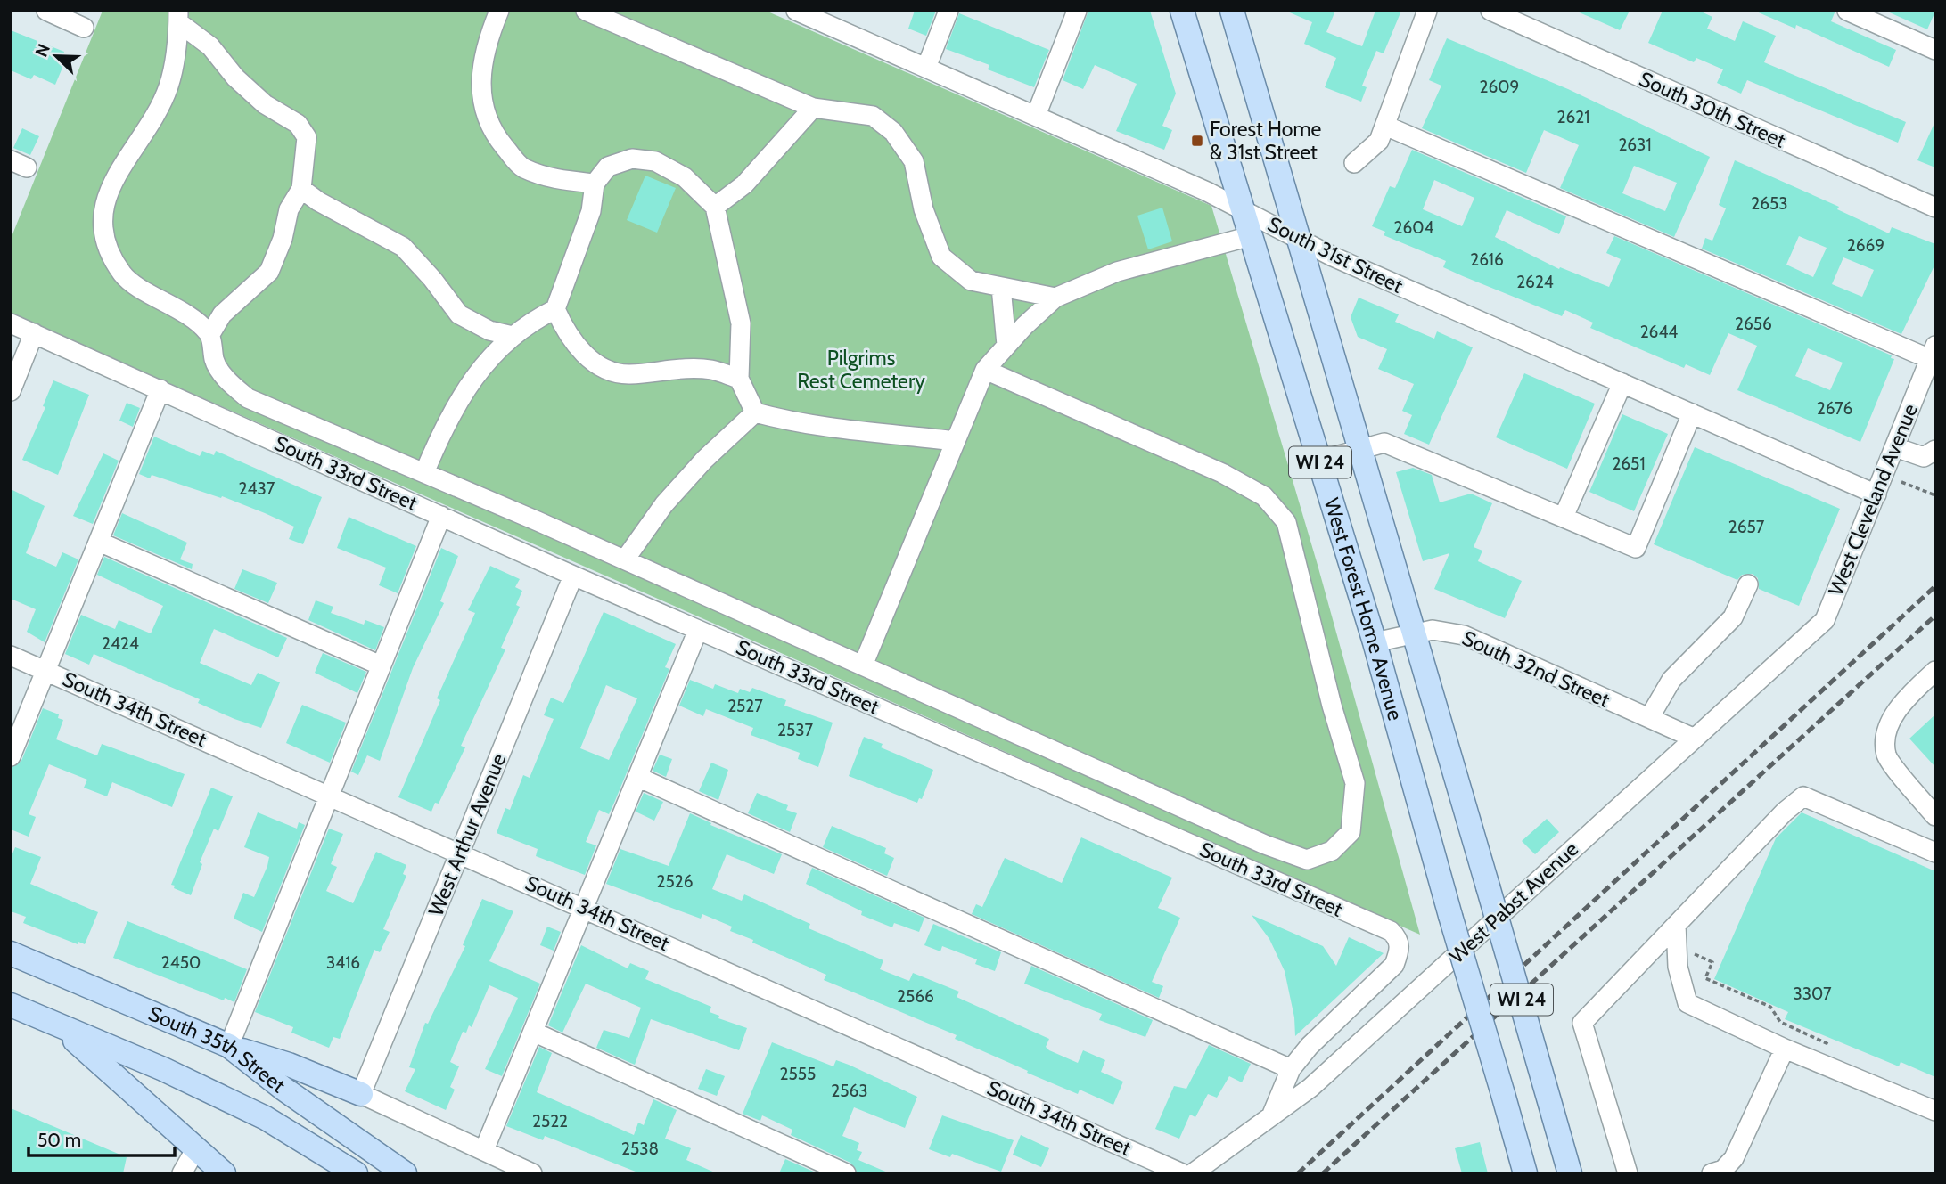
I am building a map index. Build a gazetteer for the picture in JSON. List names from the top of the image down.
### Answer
{
  "streets": {
    "main road": ["WI 24", "West Forest Home Avenue", "South 35th Street"],
    "street": [
      "South 30th Street",
      "South 31st Street",
      "South 33rd Street",
      "West Cleveland Avenue",
      "South 32nd Street",
      "South 34th Street",
      "West Arthur Avenue",
      "West Pabst Avenue"
    ]
  },
  "crossings": [
    ["South 31st Street", "West Cleveland Avenue"],
    ["South 31st Street", "West Forest Home Avenue"],
    ["South 33rd Street", "West Arthur Avenue"],
    ["South 33rd Street", "West Pabst Avenue"],
    ["West Cleveland Avenue", "West Pabst Avenue"],
    ["West Forest Home Avenue", "South 32nd Street"],
    ["South 32nd Street", "West Pabst Avenue"],
    ["South 34th Street", "West Arthur Avenue"]
  ],
  "parks": ["Pilgrims Rest Cemetery"],
  "places": {
    "transit": ["Forest Home & 31st Street"]
  },
  "house_numbers": [
    "2609",
    "2621",
    "2631",
    "2653",
    "2604",
    "2669",
    "2616",
    "2624",
    "2656",
    "2644",
    "2676",
    "2651",
    "2437",
    "2657",
    "2424",
    "2527",
    "2537",
    "2526",
    "2450",
    "3416",
    "3307",
    "2566",
    "2555",
    "2563",
    "2522",
    "2538"
  ],
  "scale_bar": "50 m",
  "north": "top left"
}
